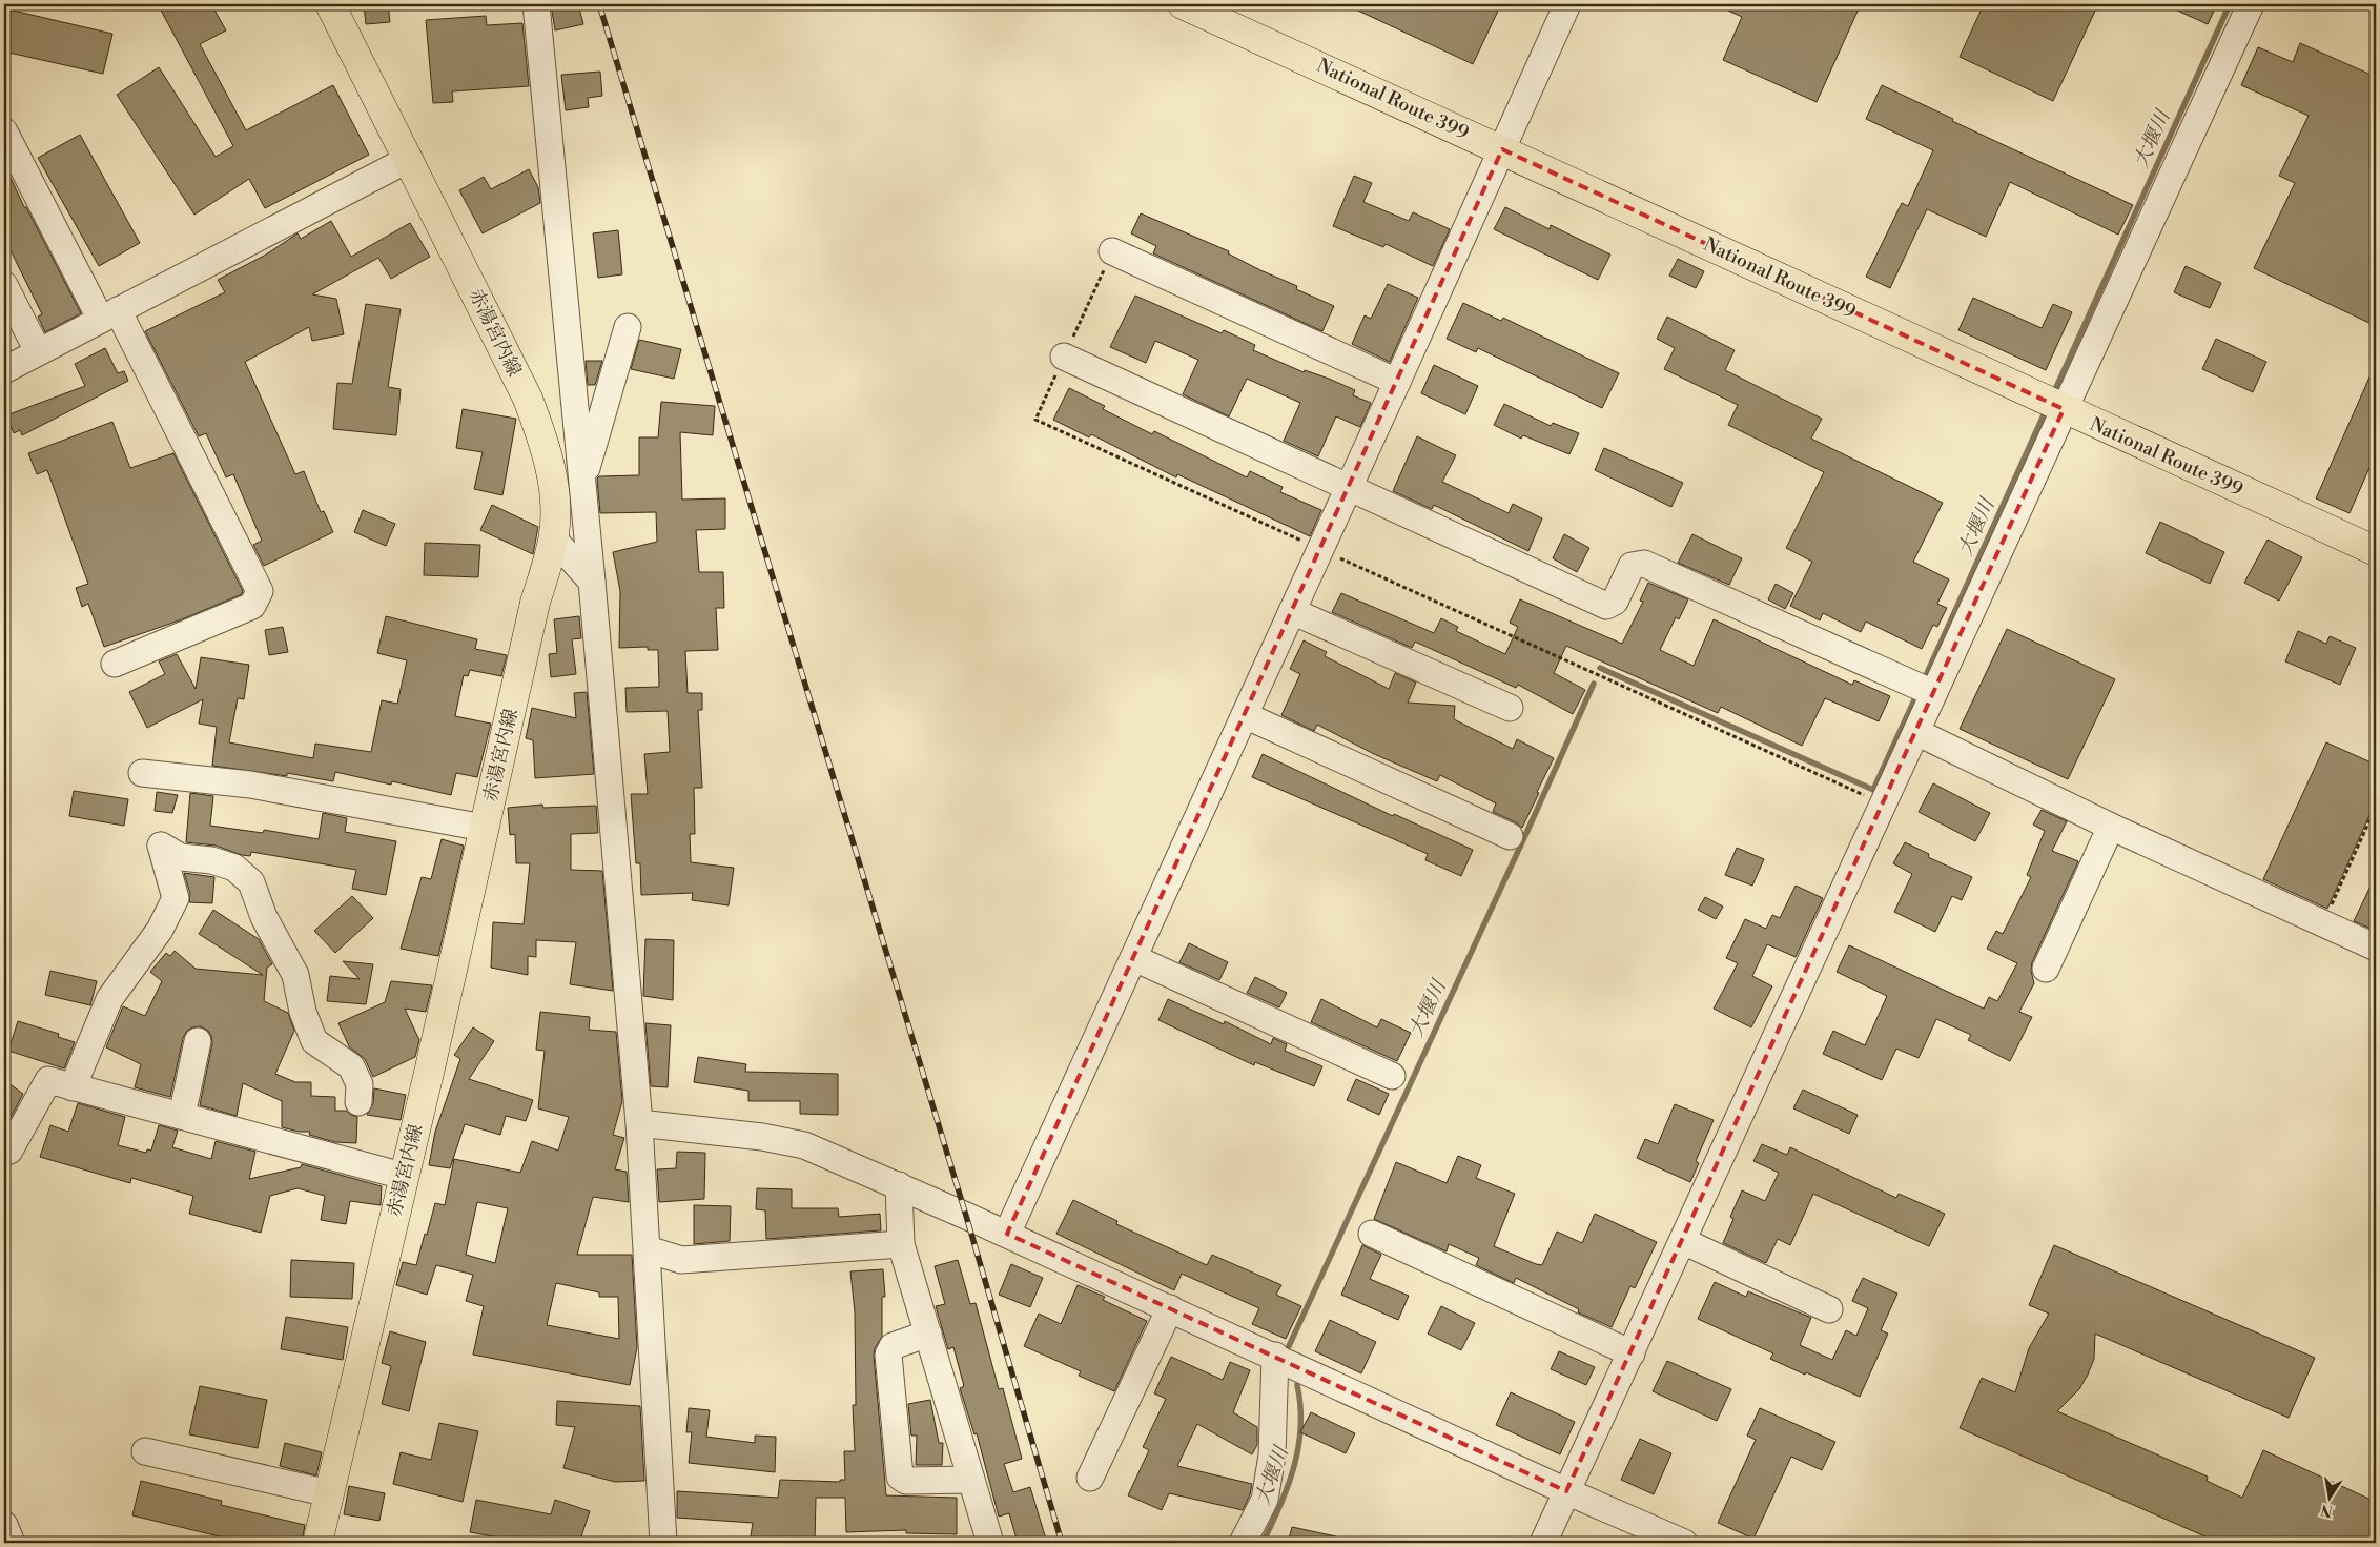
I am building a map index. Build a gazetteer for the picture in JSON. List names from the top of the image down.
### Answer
{
  "streets": {
    "main road": ["National Route 399", "赤湯宮内線"]
  },
  "water": ["大堰川"],
  "north": "bottom"
}
